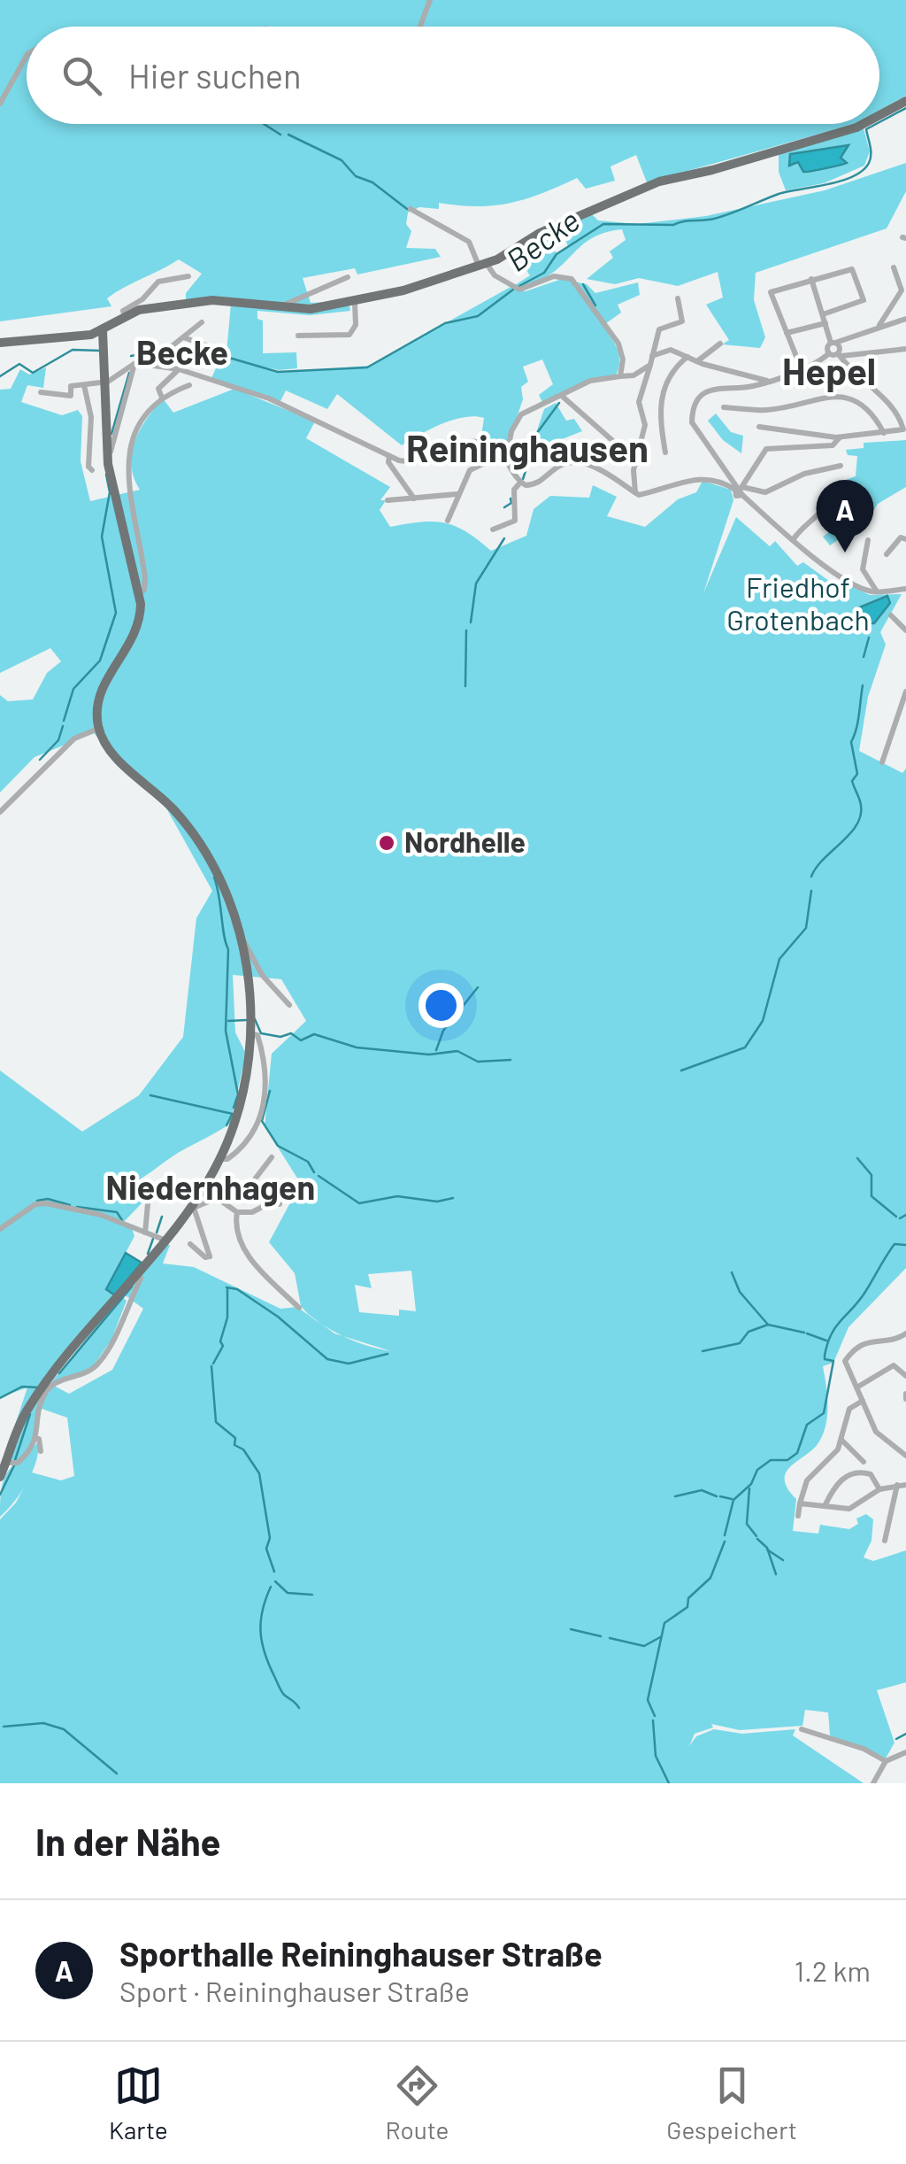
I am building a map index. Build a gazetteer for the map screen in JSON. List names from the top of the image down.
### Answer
{
  "districts": [
    "Becke",
    "Hepel",
    "Reininghausen",
    "Niedernhagen"
  ],
  "water": ["Becke"],
  "parks": ["Friedhof Grotenbach"],
  "places": ["Nordhelle"],
  "page": {
    "search": "Hier suchen",
    "pins": "A",
    "heading": "In der Nähe",
    "list": [
      {
        "mark": "A",
        "name": "Sporthalle Reininghauser Straße",
        "note": "Sport · Reininghauser Straße",
        "value": "1.2 km"
      }
    ],
    "nav": ["Karte", "Route", "Gespeichert"]
  }
}
